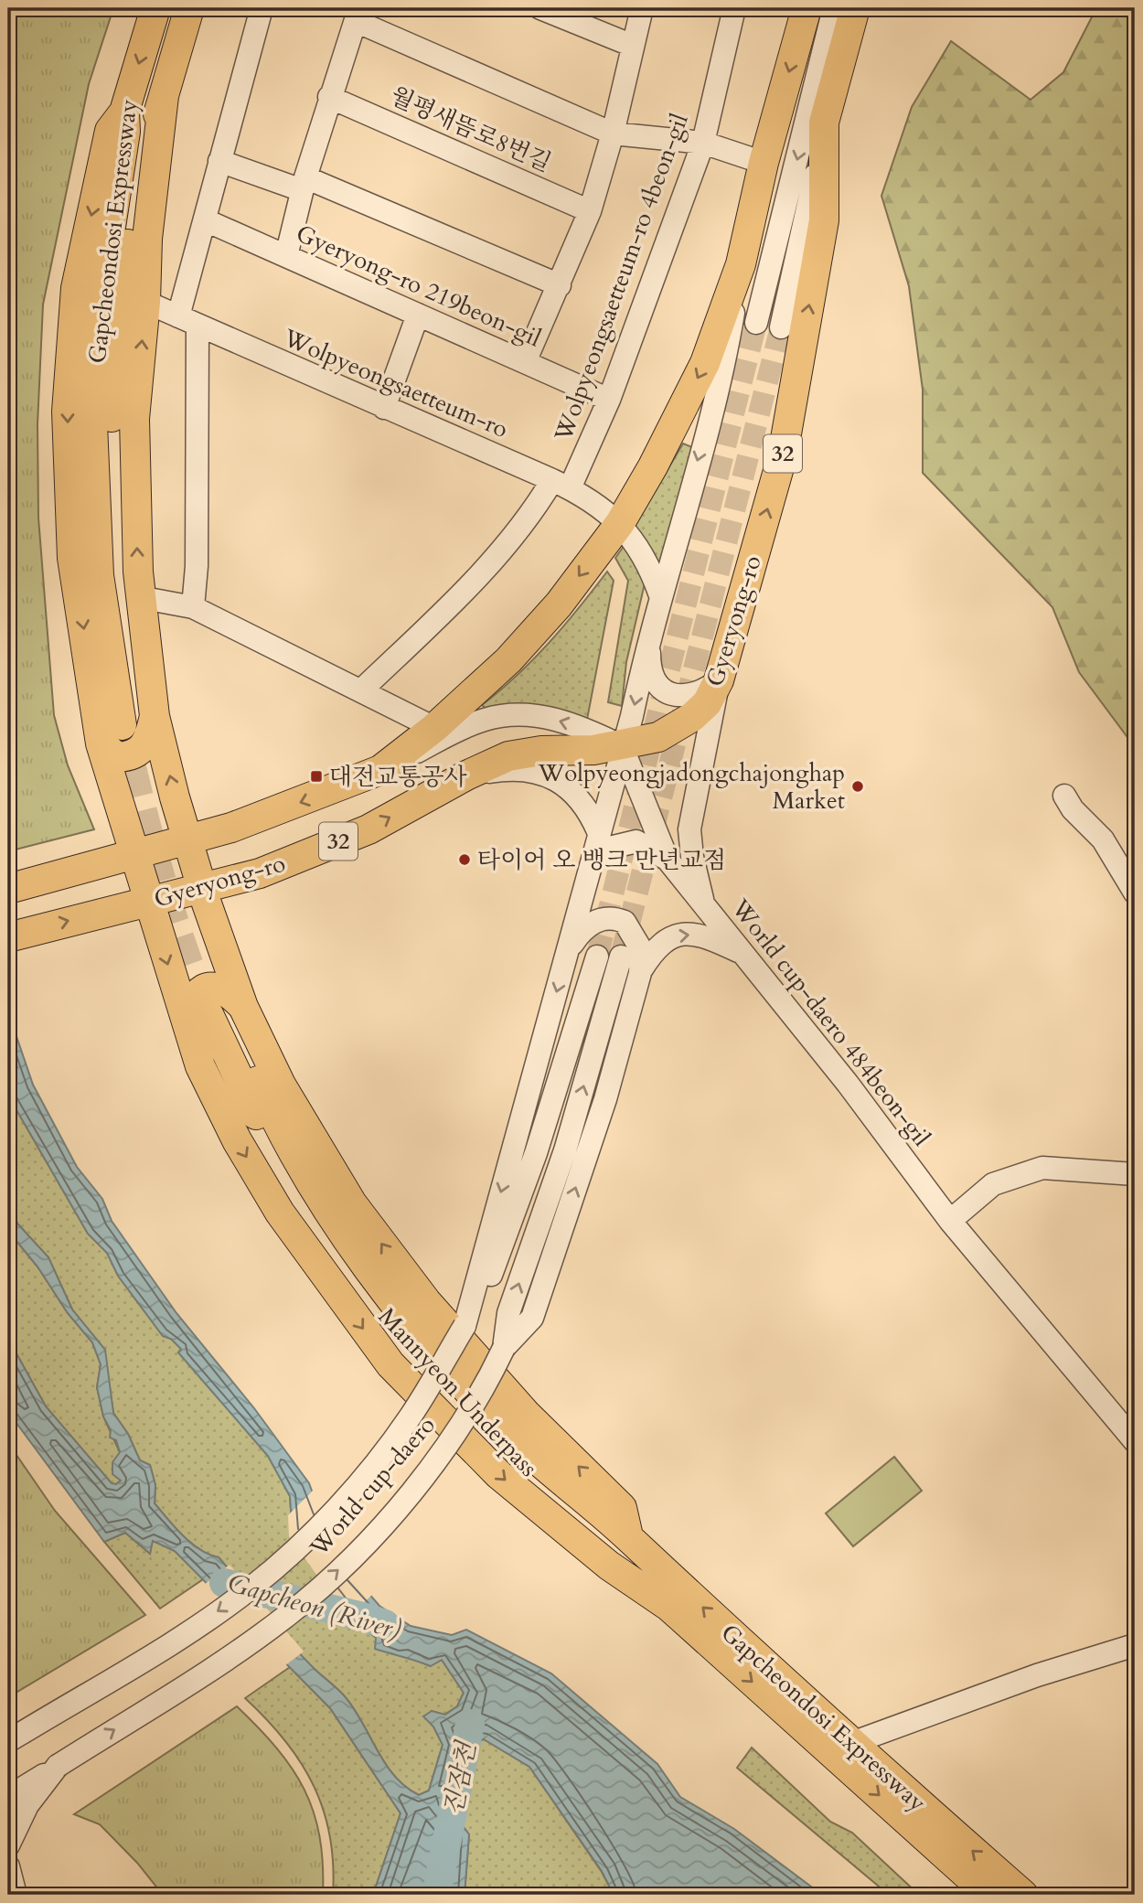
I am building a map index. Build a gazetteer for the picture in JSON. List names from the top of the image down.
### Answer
{
  "streets": {
    "main road": [
      "Gapcheondosi Expressway",
      "32",
      "Gyeryong-ro",
      "Mannyeon Underpass"
    ],
    "street": [
      "월평새뜸로8번길",
      "Wolpyeongsaetteum-ro 4beon-gil",
      "Gyeryong-ro 219beon-gil",
      "Wolpyeongsaetteum-ro",
      "World cup-daero 484beon-gil",
      "World cup-daero"
    ]
  },
  "crossings": [
    ["Gapcheondosi Expressway", "Mannyeon Underpass"],
    ["Wolpyeongsaetteum-ro 4beon-gil", "Gyeryong-ro 219beon-gil"],
    ["Wolpyeongsaetteum-ro 4beon-gil", "Wolpyeongsaetteum-ro"],
    ["Wolpyeongsaetteum-ro", "Gyeryong-ro"],
    ["32", "Gyeryong-ro"]
  ],
  "water": ["Gapcheon (River)", "진잠천"],
  "places": {
    "transit": ["대전교통공사"],
    "other": ["Wolpyeongjadongchajonghap Market", "타이어 오 뱅크 만년교점"]
  }
}
